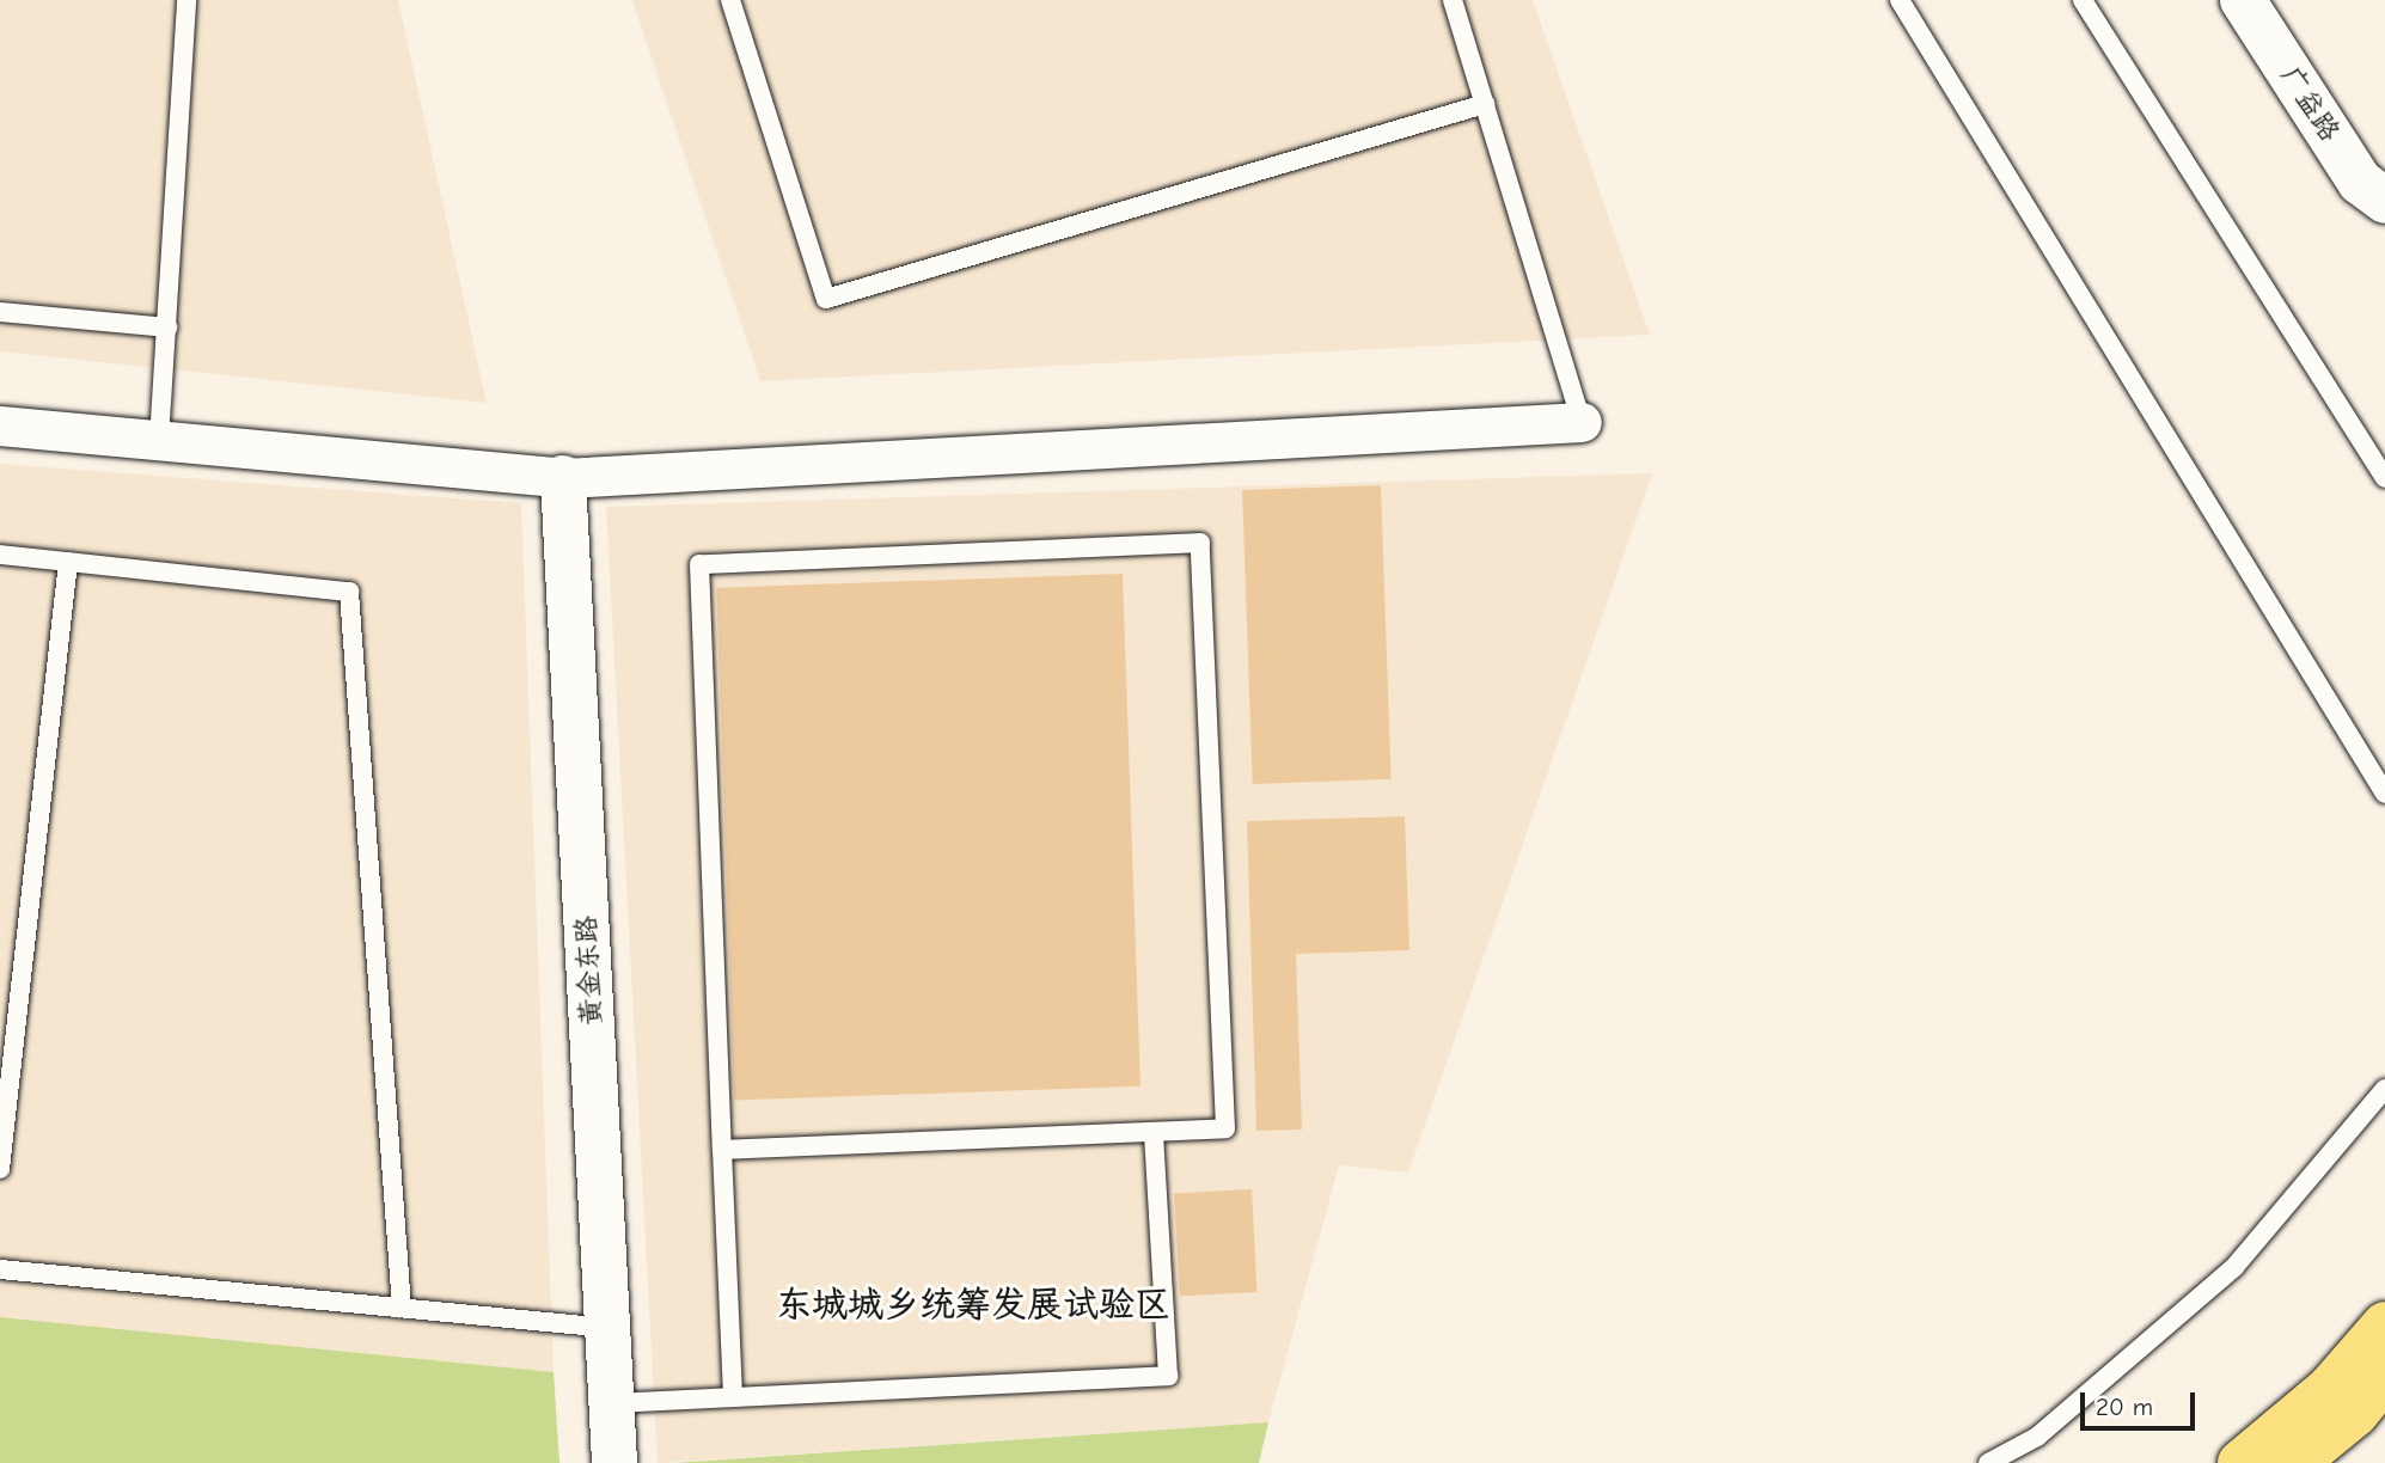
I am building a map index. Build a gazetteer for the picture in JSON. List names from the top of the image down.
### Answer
{
  "streets": {
    "street": ["广益路", "黄金东路"]
  },
  "districts": ["东城城乡统筹发展试验区"],
  "scale_bar": "20 m"
}
